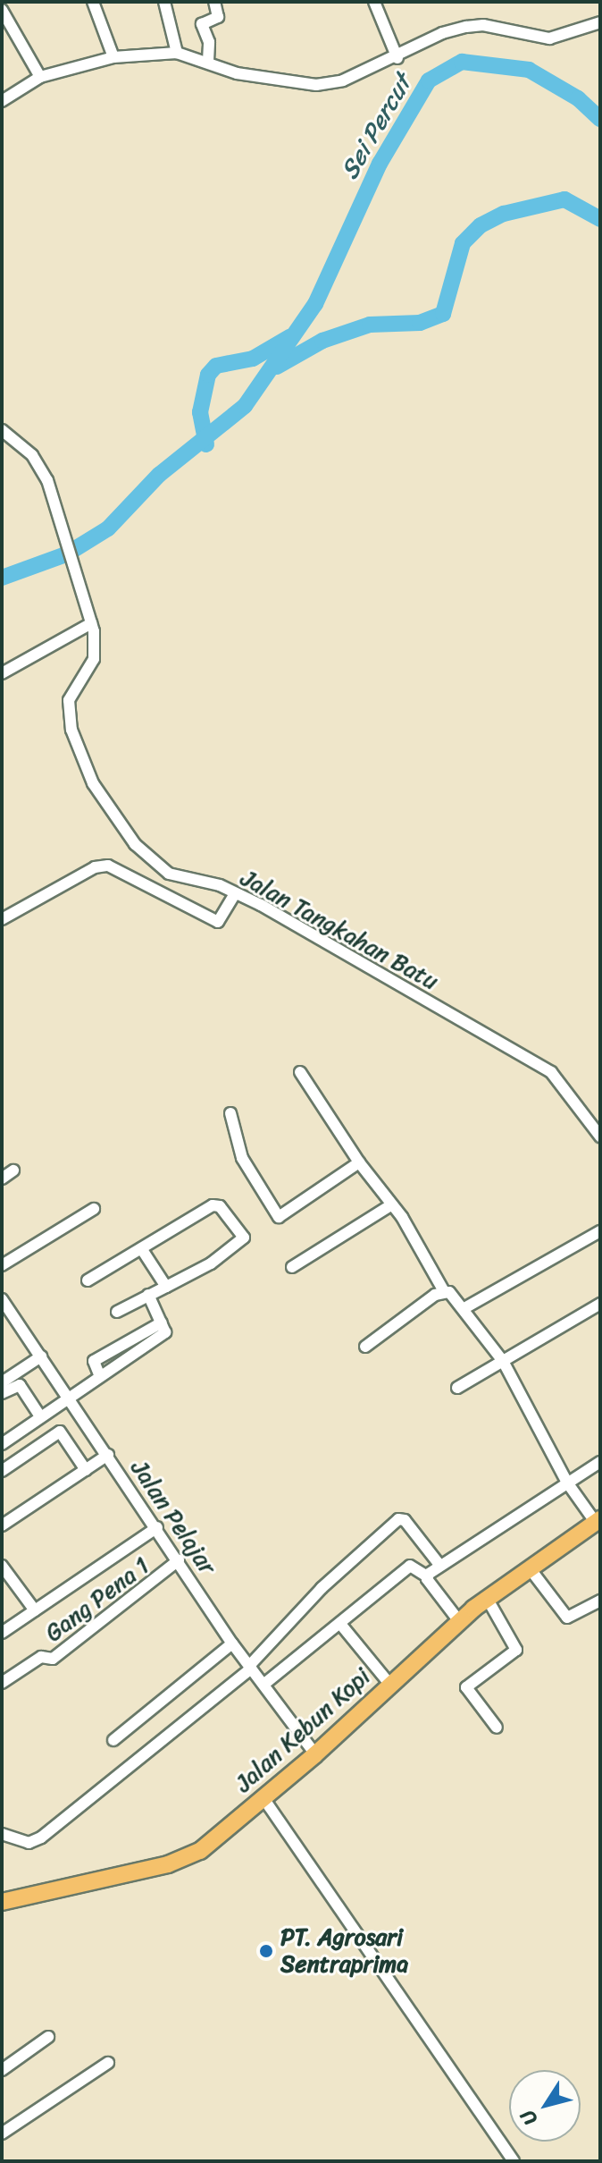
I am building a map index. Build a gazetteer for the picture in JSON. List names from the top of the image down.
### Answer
{
  "streets": {
    "main road": ["Jalan Kebun Kopi"],
    "street": ["Jalan Tangkahan Batu", "Jalan Pelajar", "Gang Pena 1"]
  },
  "crossings": [
    ["Jalan Pelajar", "Gang Pena 1"],
    ["Jalan Pelajar", "Jalan Kebun Kopi"]
  ],
  "water": ["Sei Percut"],
  "places": ["PT. Agrosari Sentraprima"],
  "north": "bottom left"
}
